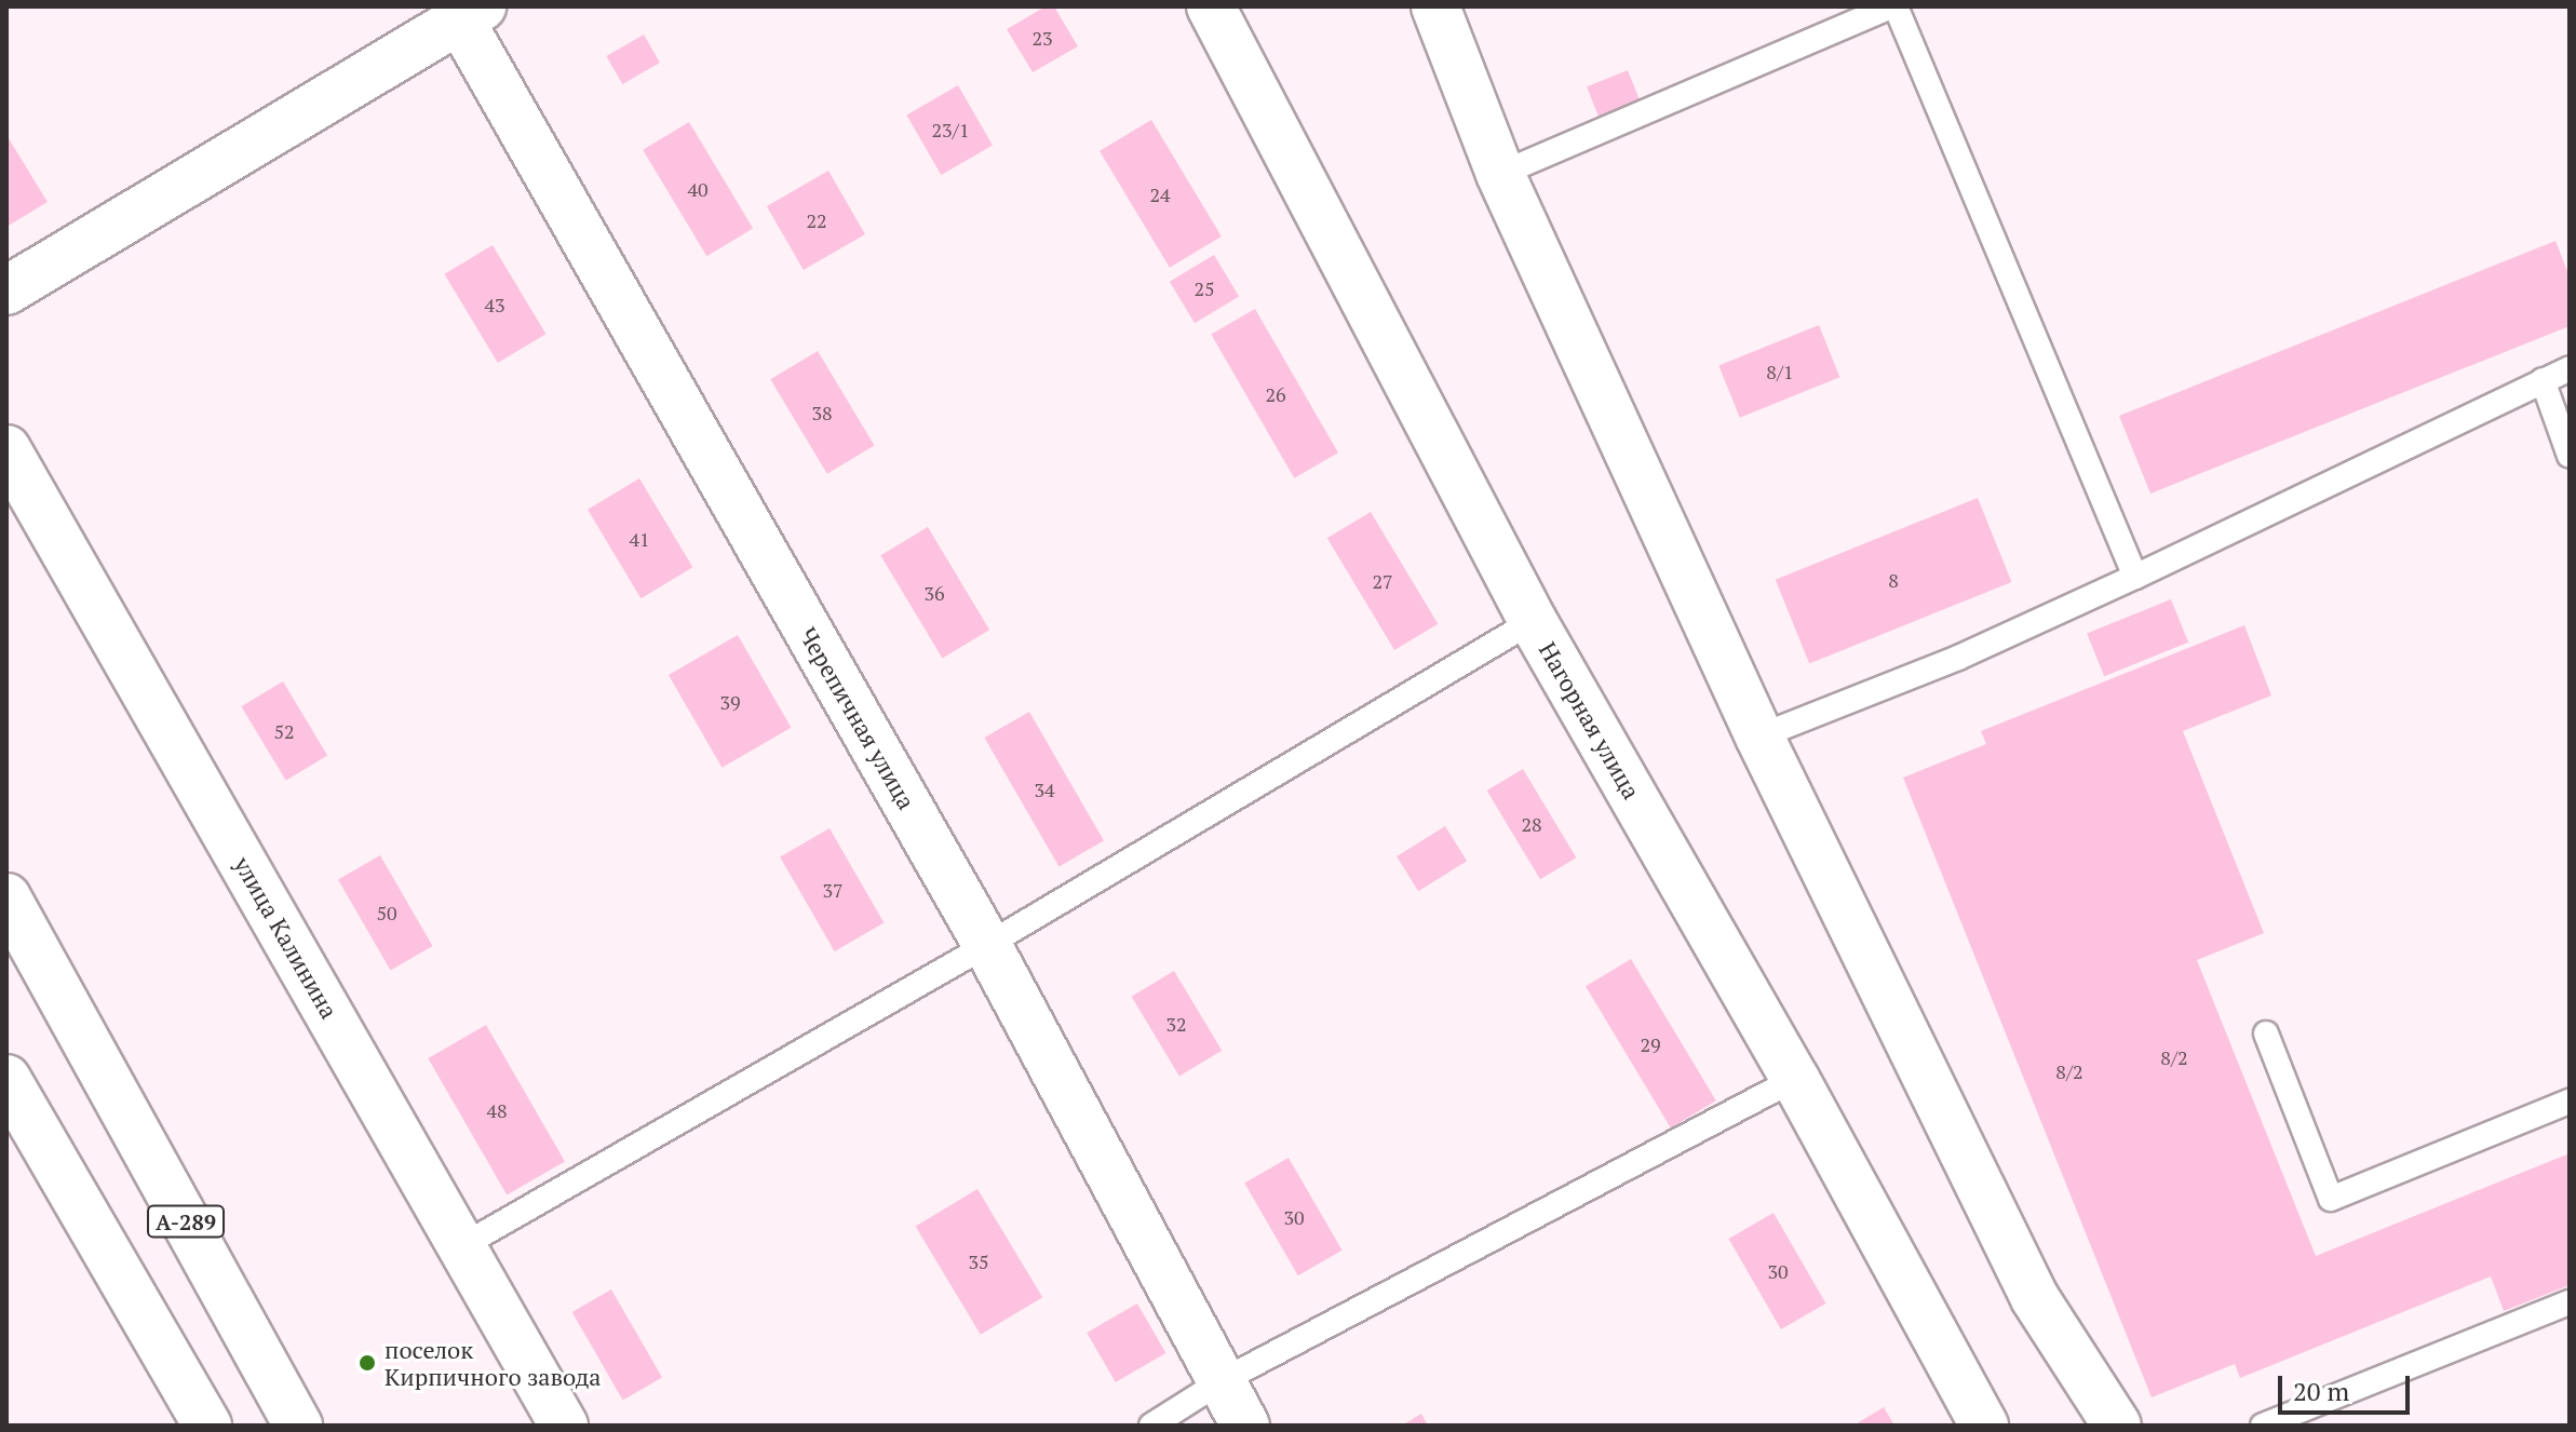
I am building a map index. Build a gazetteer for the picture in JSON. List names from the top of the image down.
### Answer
{
  "streets": {
    "main road": [
      "Черепичная улица",
      "Нагорная улица",
      "улица Калинина",
      "А-289"
    ]
  },
  "places": ["поселок Кирпичного завода"],
  "house_numbers": [
    "23",
    "23/1",
    "40",
    "24",
    "22",
    "25",
    "43",
    "8/1",
    "26",
    "38",
    "41",
    "8",
    "27",
    "36",
    "39",
    "52",
    "34",
    "28",
    "37",
    "50",
    "32",
    "29",
    "8/2",
    "8/2",
    "48",
    "30",
    "35",
    "30"
  ],
  "scale_bar": "20 m"
}
